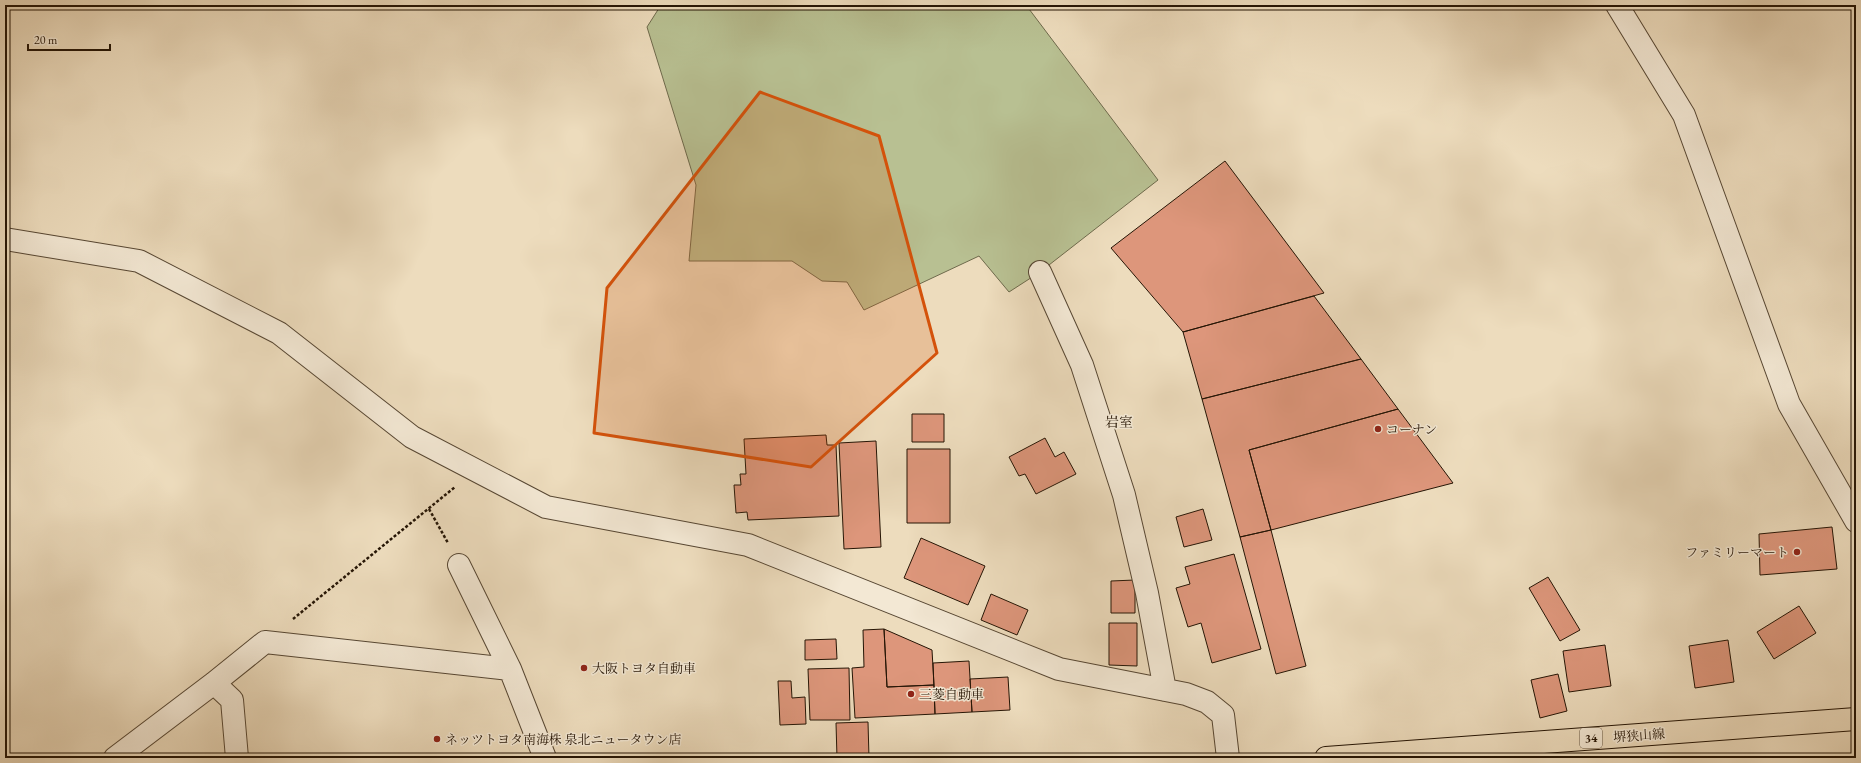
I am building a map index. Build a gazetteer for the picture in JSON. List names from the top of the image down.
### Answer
{
  "streets": {
    "main road": ["堺狭山線", "34"]
  },
  "districts": ["岩室"],
  "places": [
    "コーナン",
    "ファミリーマート",
    "大阪トヨタ自動車",
    "三菱自動車",
    "ネッツトヨタ南海株 泉北ニュータウン店"
  ],
  "scale_bar": "20 m"
}
